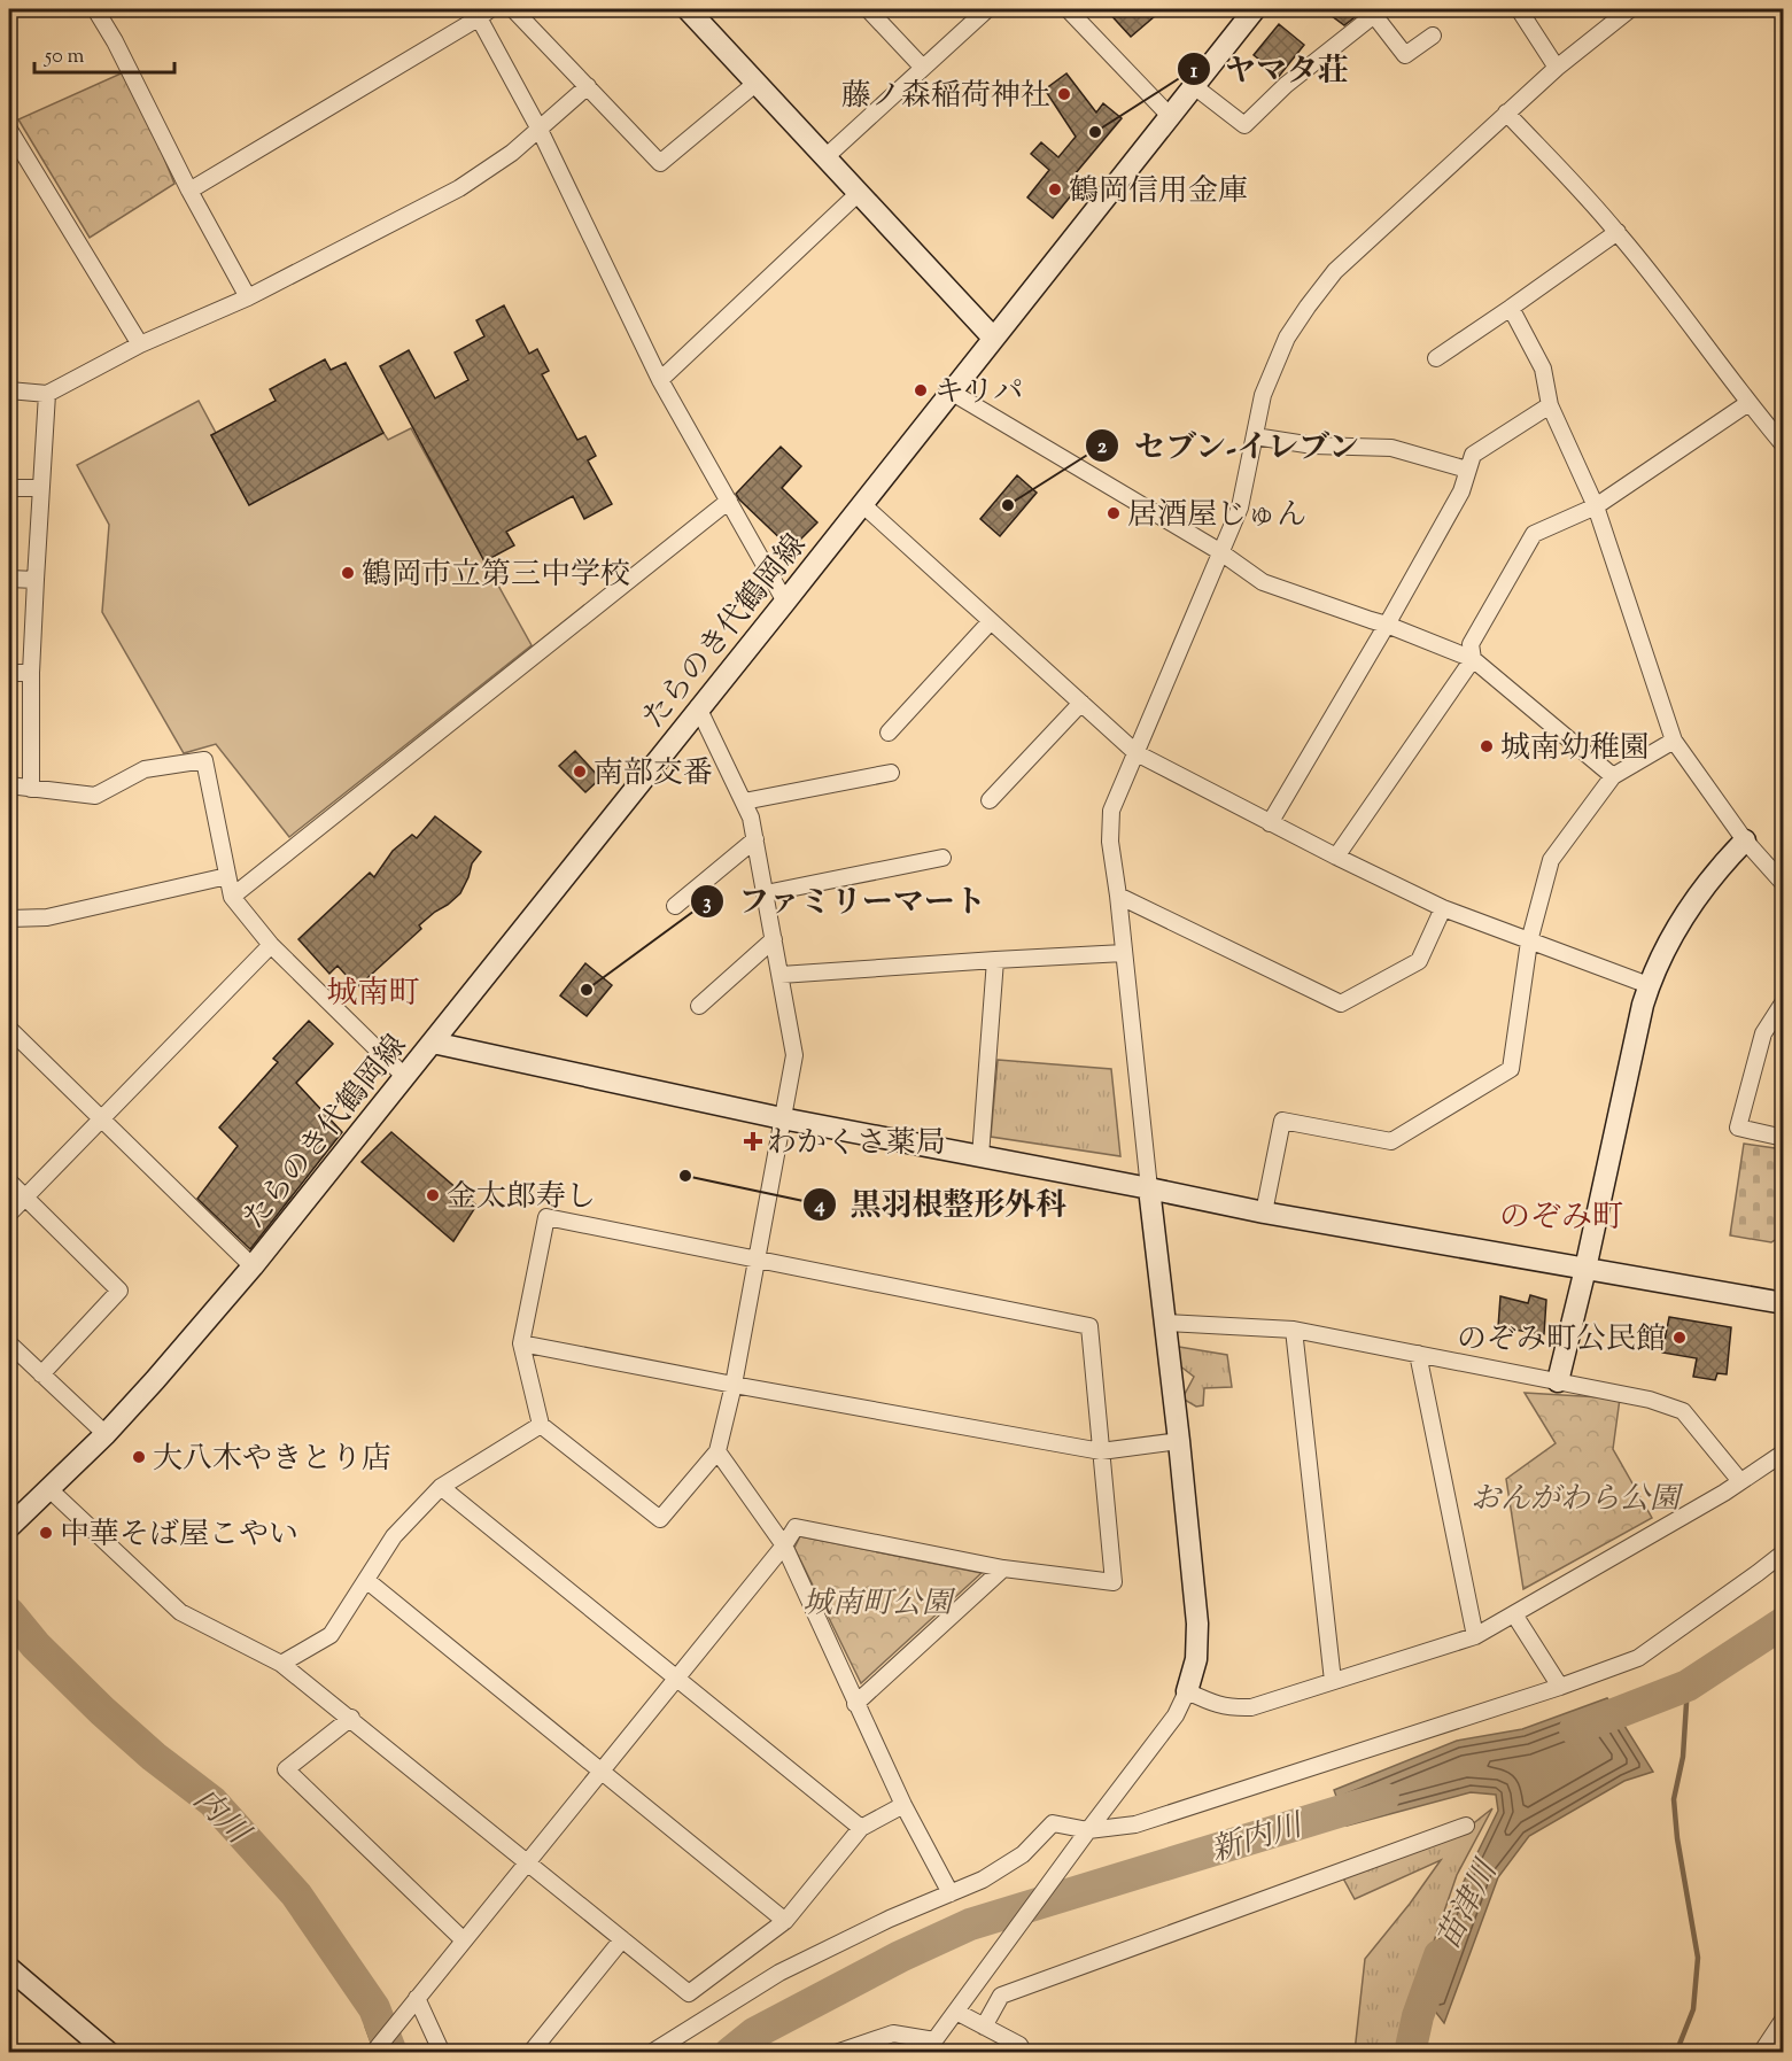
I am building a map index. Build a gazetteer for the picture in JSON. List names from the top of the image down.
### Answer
{
  "streets": {
    "street": ["たらのき代鶴岡線"]
  },
  "districts": ["城南町", "のぞみ町"],
  "water": ["内川", "新内川", "苗津川"],
  "parks": ["おんがわら公園", "城南町公園"],
  "places": {
    "other": [
      "藤ノ森稲荷神社",
      "ヤマタ荘",
      "鶴岡信用金庫",
      "キリパ",
      "セブン-イレブン",
      "居酒屋じゅん",
      "鶴岡市立第三中学校",
      "城南幼稚園",
      "南部交番",
      "ファミリーマート",
      "黒羽根整形外科",
      "金太郎寿し",
      "のぞみ町公民館",
      "大八木やきとり店",
      "中華そば屋こやい"
    ],
    "health": ["わかくさ薬局"]
  },
  "scale_bar": "50 m"
}
